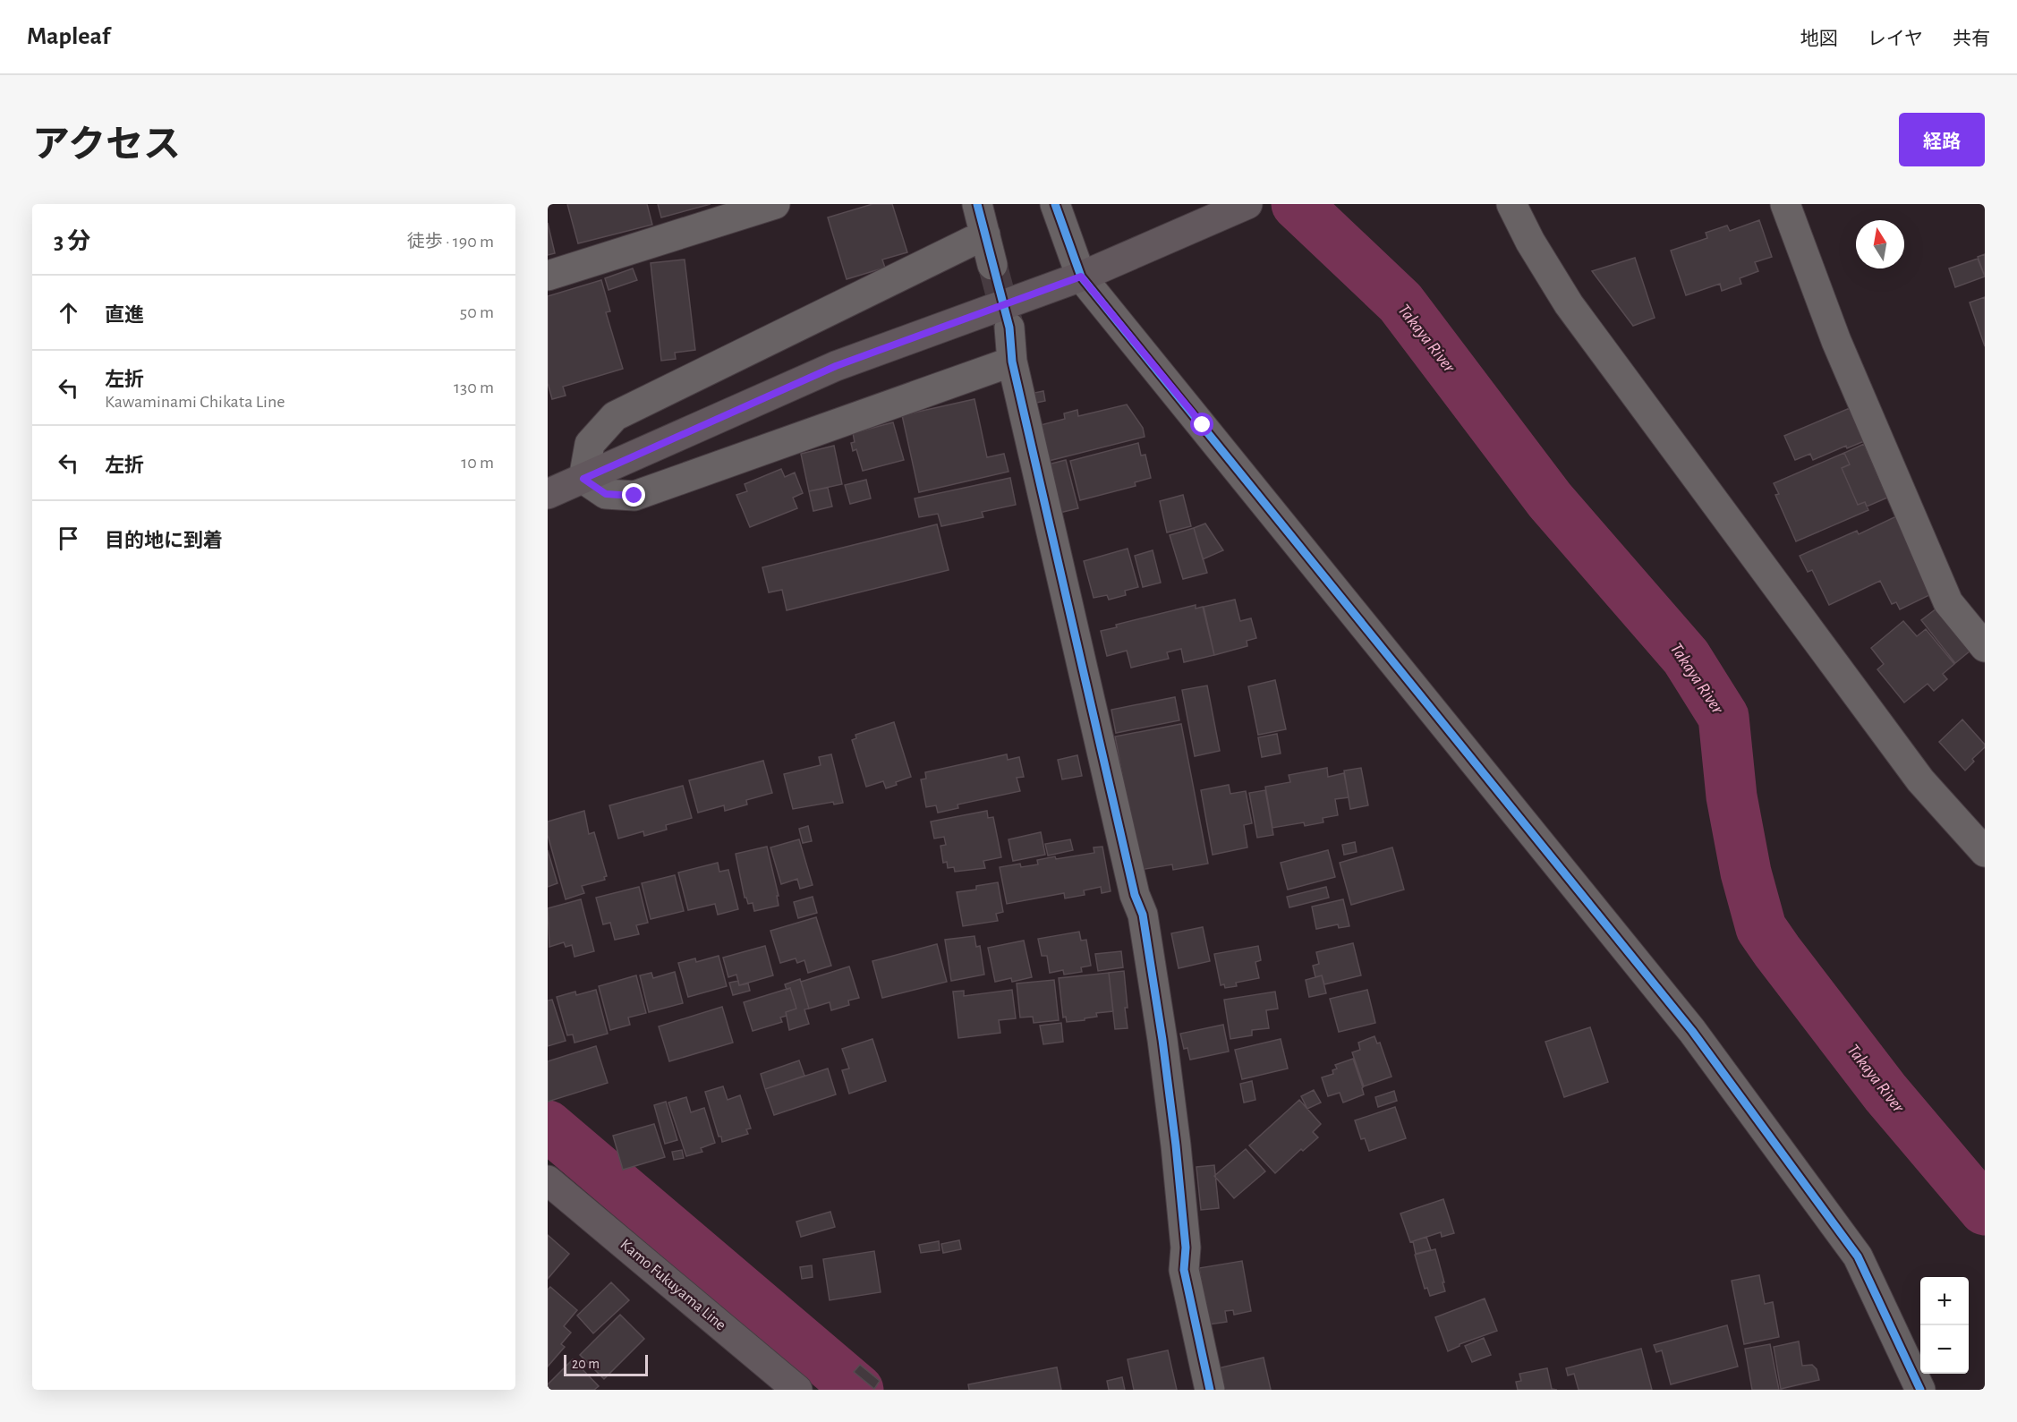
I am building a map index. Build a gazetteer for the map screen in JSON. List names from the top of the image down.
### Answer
{
  "streets": {
    "main road": ["Kamo Fukuyama Line"]
  },
  "water": ["Takaya River"],
  "scale_bar": "20 m",
  "north": "top",
  "page": {
    "header": "Mapleaf",
    "nav": ["地図", "レイヤ", "共有"],
    "title": "アクセス",
    "buttons": "経路",
    "heading": ["3 分", "徒歩 · 190 m"],
    "list": [
      ["直進", "50 m"],
      ["左折", "Kawaminami Chikata Line", "130 m"],
      ["左折", "10 m"],
      "目的地に到着"
    ],
    "map_buttons": ["+", "−"],
    "scale": "20 m"
  }
}
